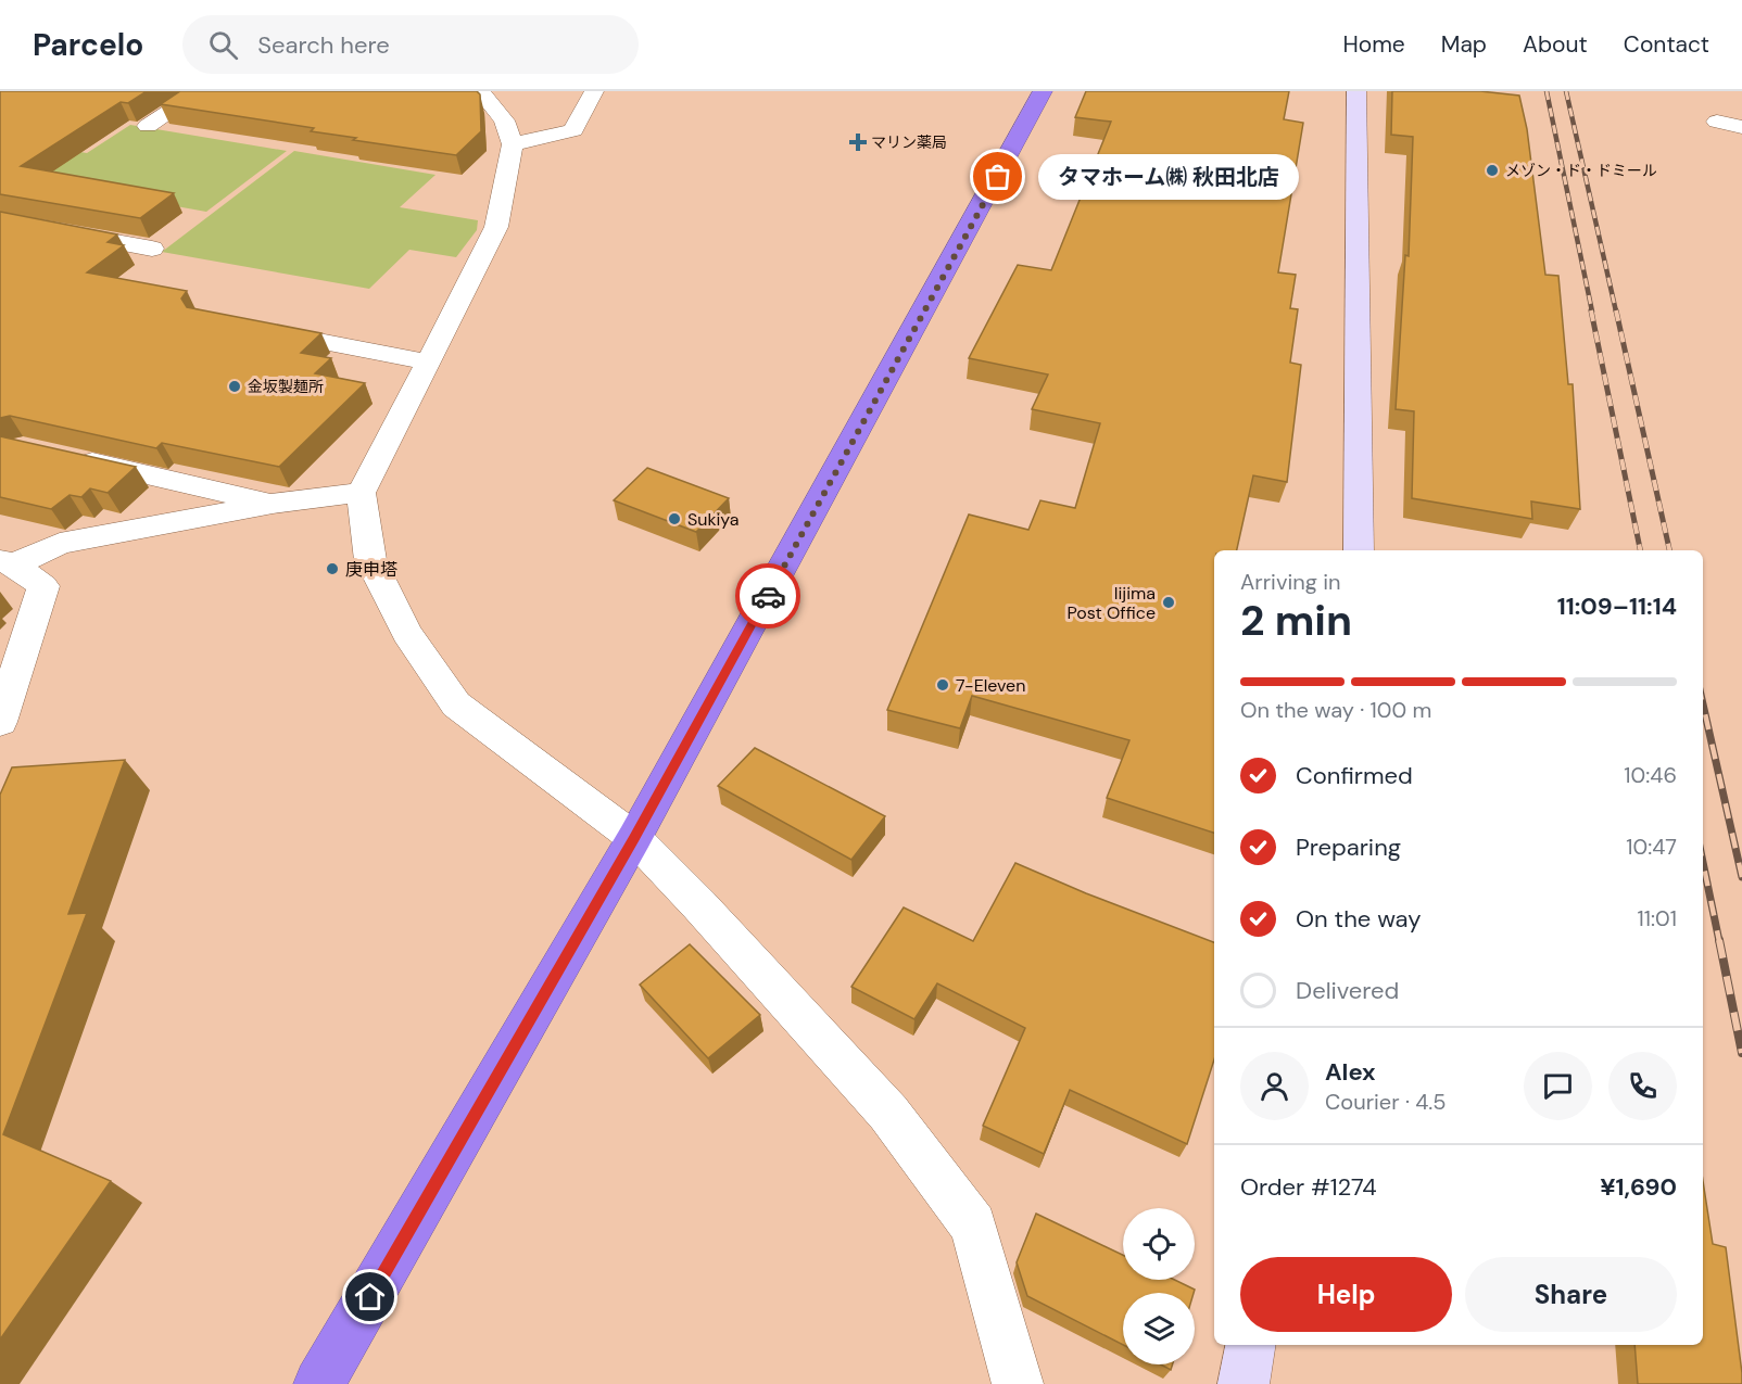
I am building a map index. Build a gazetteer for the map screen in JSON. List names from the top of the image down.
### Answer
{
  "places": {
    "health": ["マリン薬局"],
    "other": [
      "メゾン・ド・ドミール",
      "タマホーム㈱ 秋田北店",
      "金坂製麺所",
      "Sukiya",
      "庚申塔",
      "Iijima Post Office",
      "7-Eleven"
    ]
  },
  "page": {
    "header": "Parcelo",
    "search": "Search here",
    "nav": [
      "Home",
      "Map",
      "About",
      "Contact"
    ],
    "bubble": "タマホーム㈱ 秋田北店",
    "heading": ["2 min", "Arriving in", "11:09–11:14"],
    "panel": [
      "Alex",
      "Courier · 4.5",
      "Order #1274",
      "¥1,690"
    ],
    "bar": "On the way · 100 m",
    "list": [
      ["Confirmed", "10:46"],
      ["Preparing", "10:47"],
      ["On the way", "11:01"],
      "Delivered"
    ],
    "buttons": ["Help", "Share"]
  }
}
